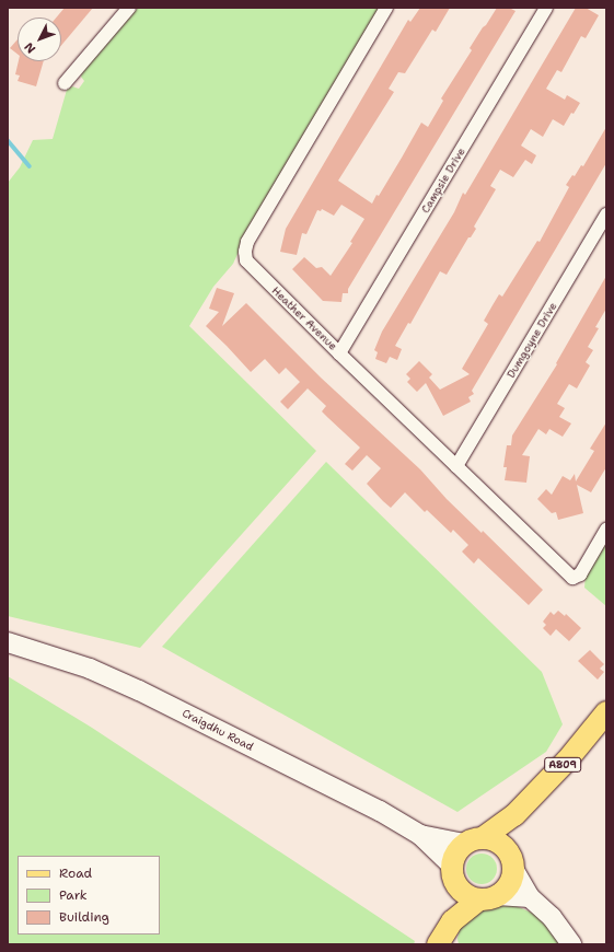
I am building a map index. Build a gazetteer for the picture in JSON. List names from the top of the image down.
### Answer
{
  "streets": {
    "main road": ["Craigdhu Road", "A809"],
    "street": ["Campsie Drive", "Heather Avenue", "Dumgoyne Drive"]
  },
  "crossings": [
    ["Campsie Drive", "Heather Avenue"],
    ["Heather Avenue", "Dumgoyne Drive"],
    ["Craigdhu Road", "A809"]
  ],
  "legend": ["Road", "Park", "Building"],
  "north": "bottom left"
}
